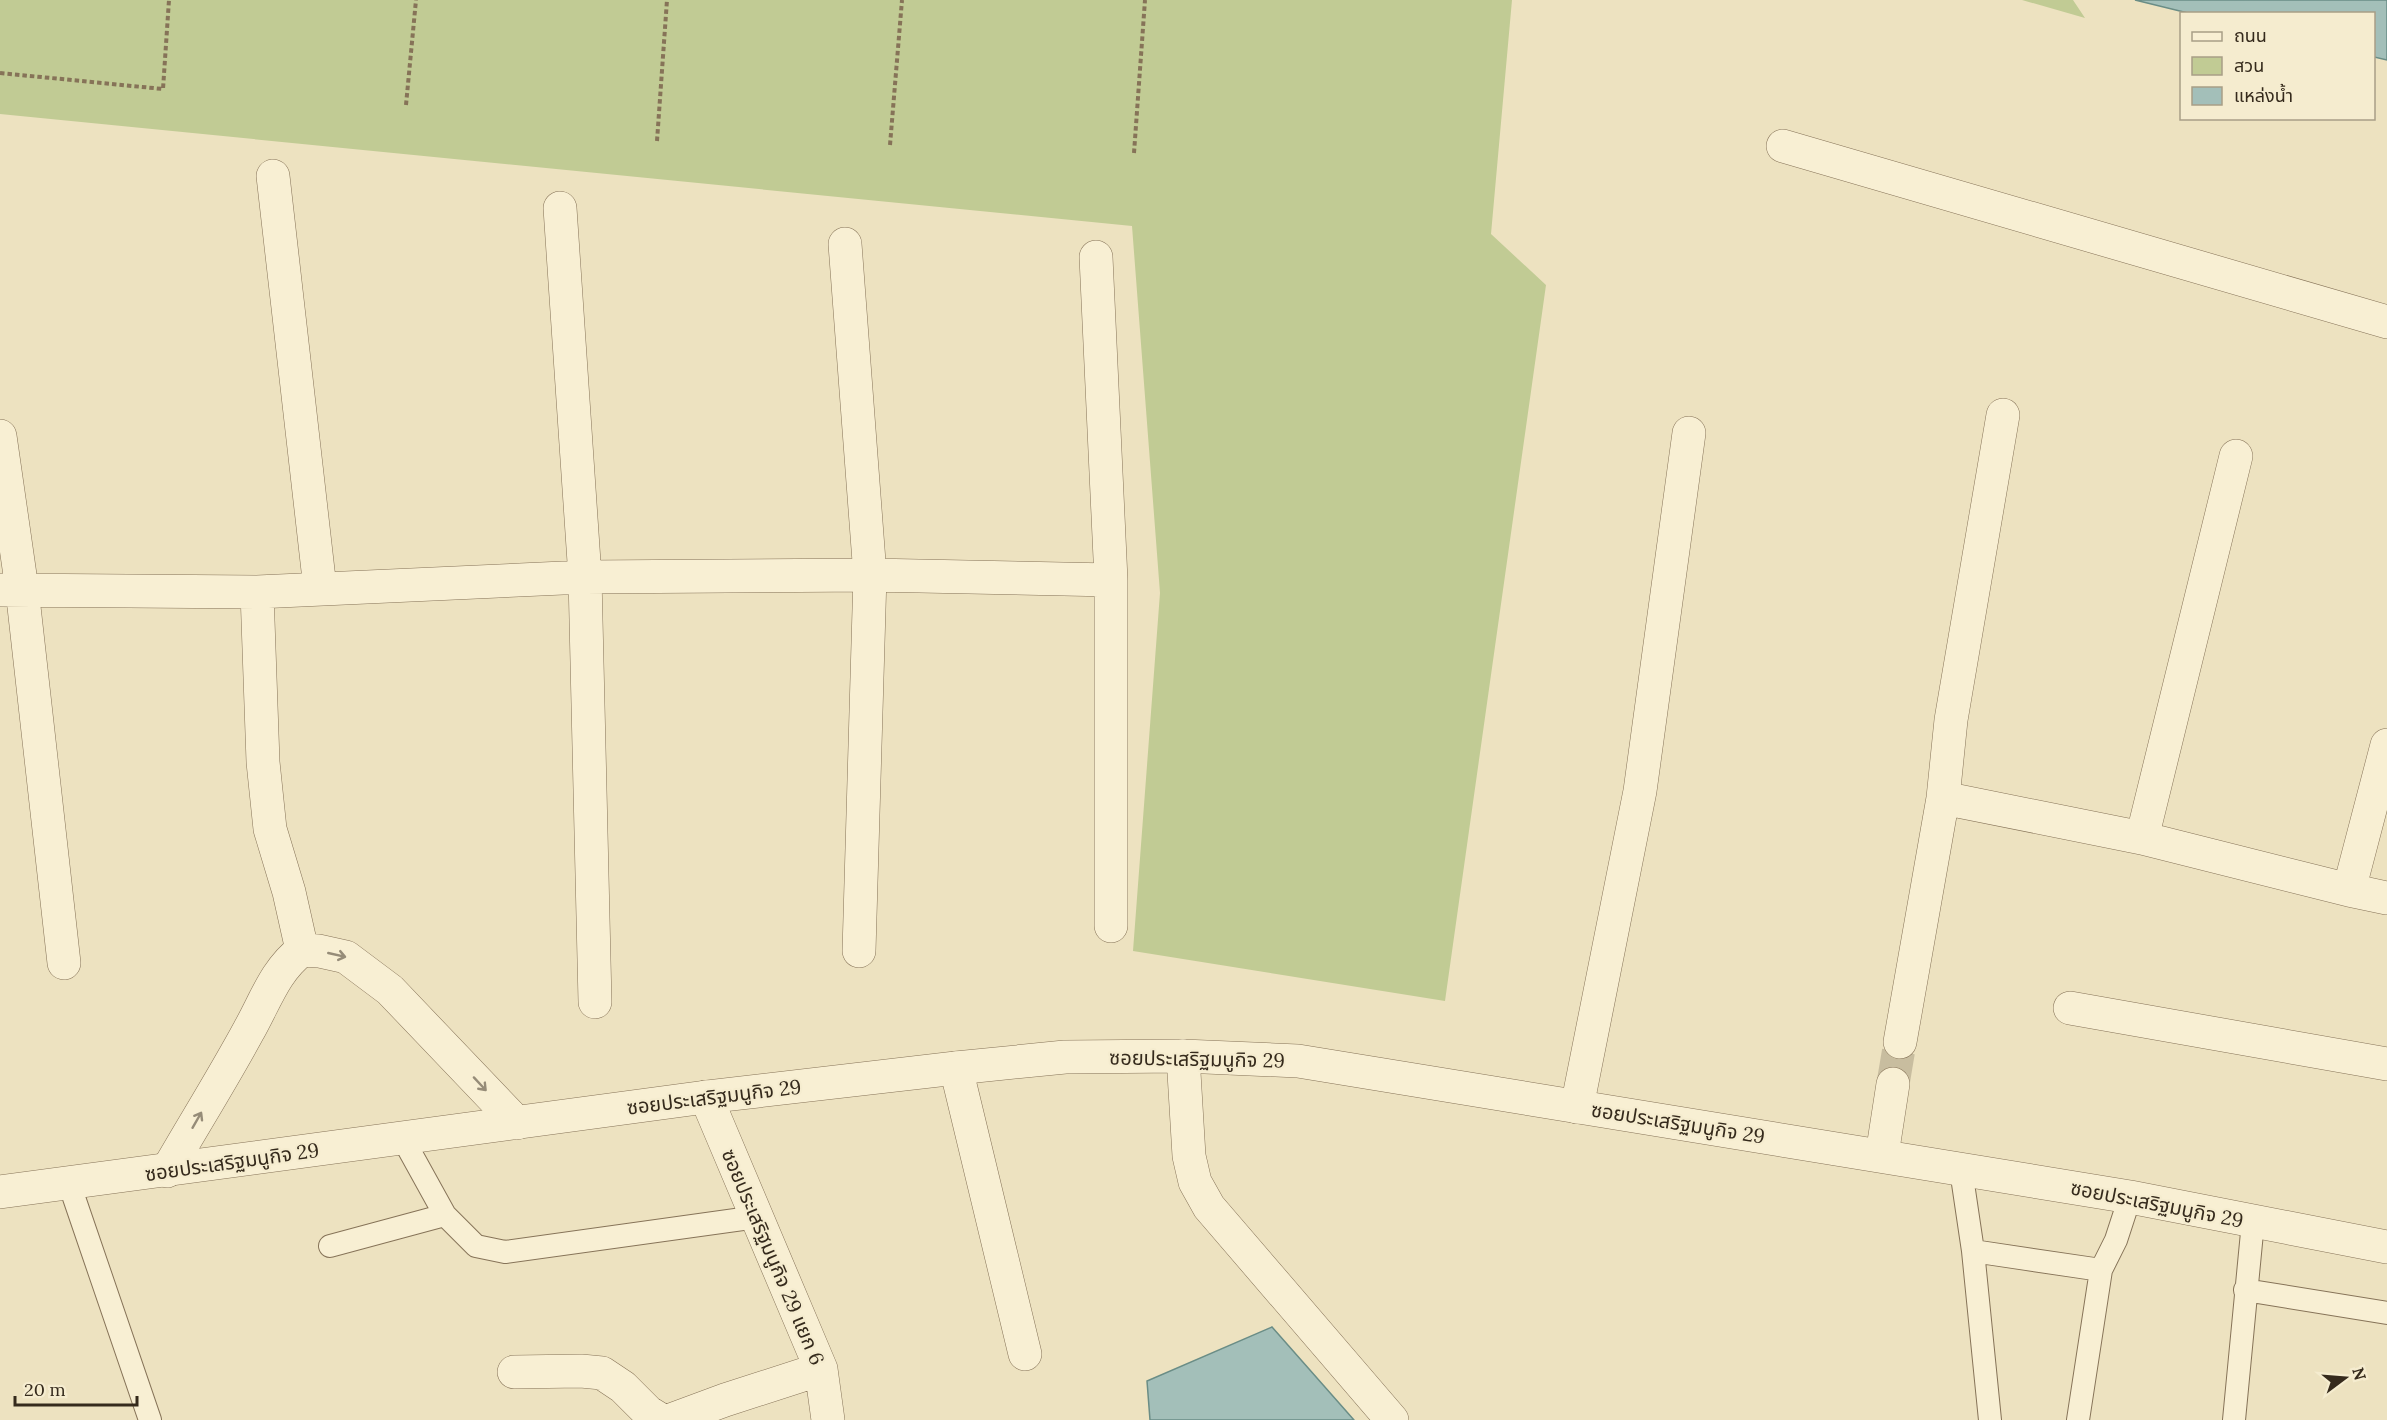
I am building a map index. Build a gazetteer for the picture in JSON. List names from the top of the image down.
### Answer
{
  "streets": {
    "street": ["ซอยประเสริฐมนูกิจ 29", "ซอยประเสริฐมนูกิจ 29 แยก 6"]
  },
  "crossings": [
    ["ซอยประเสริฐมนูกิจ 29", "ซอยประเสริฐมนูกิจ 29 แยก 6"]
  ],
  "legend": ["ถนน", "สวน", "แหล่งน้ำ"],
  "scale_bar": "20 m",
  "north": "right"
}
